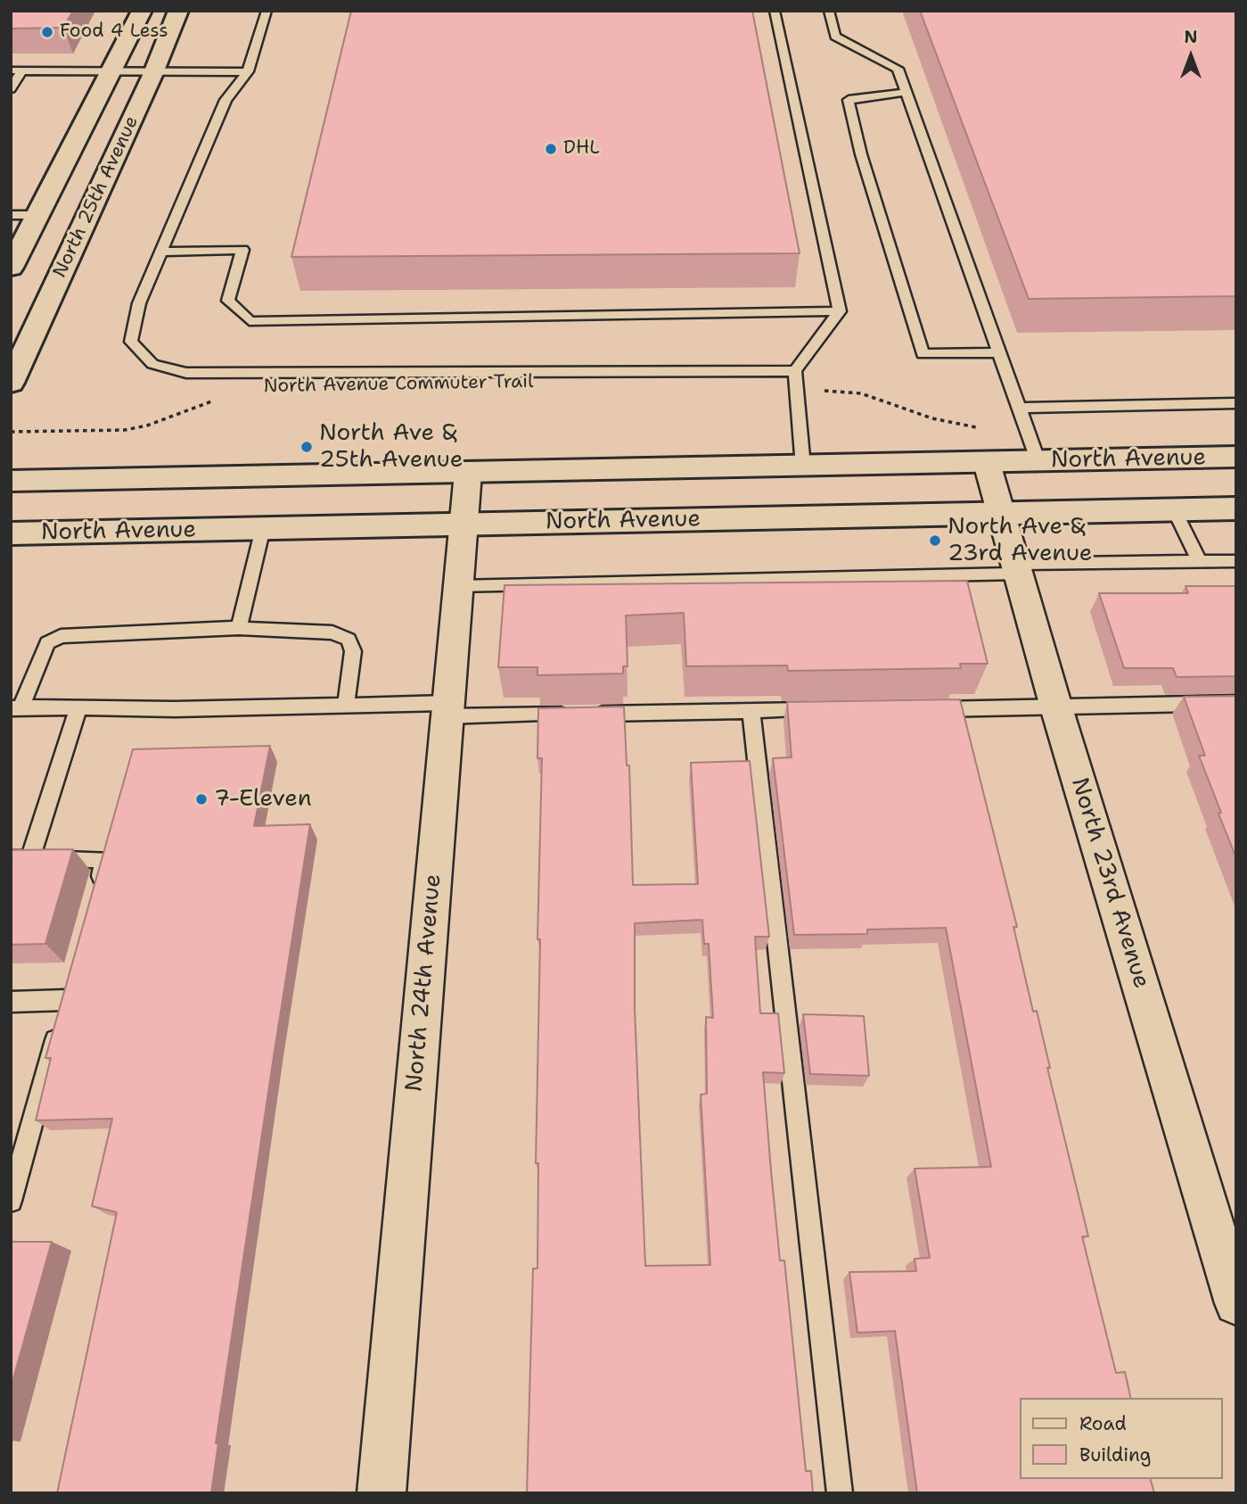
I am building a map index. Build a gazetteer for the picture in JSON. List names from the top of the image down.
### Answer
{
  "streets": {
    "main road": ["North 25th Avenue", "North Avenue"],
    "street": ["North 23rd Avenue", "North 24th Avenue"]
  },
  "crossings": [
    ["North Avenue", "North 23rd Avenue"],
    ["North Avenue", "North 24th Avenue"]
  ],
  "places": [
    "Food 4 Less",
    "DHL",
    "North Ave & 25th Avenue",
    "North Ave & 23rd Avenue",
    "7-Eleven"
  ],
  "legend": ["Road", "Building"],
  "north": "top"
}
